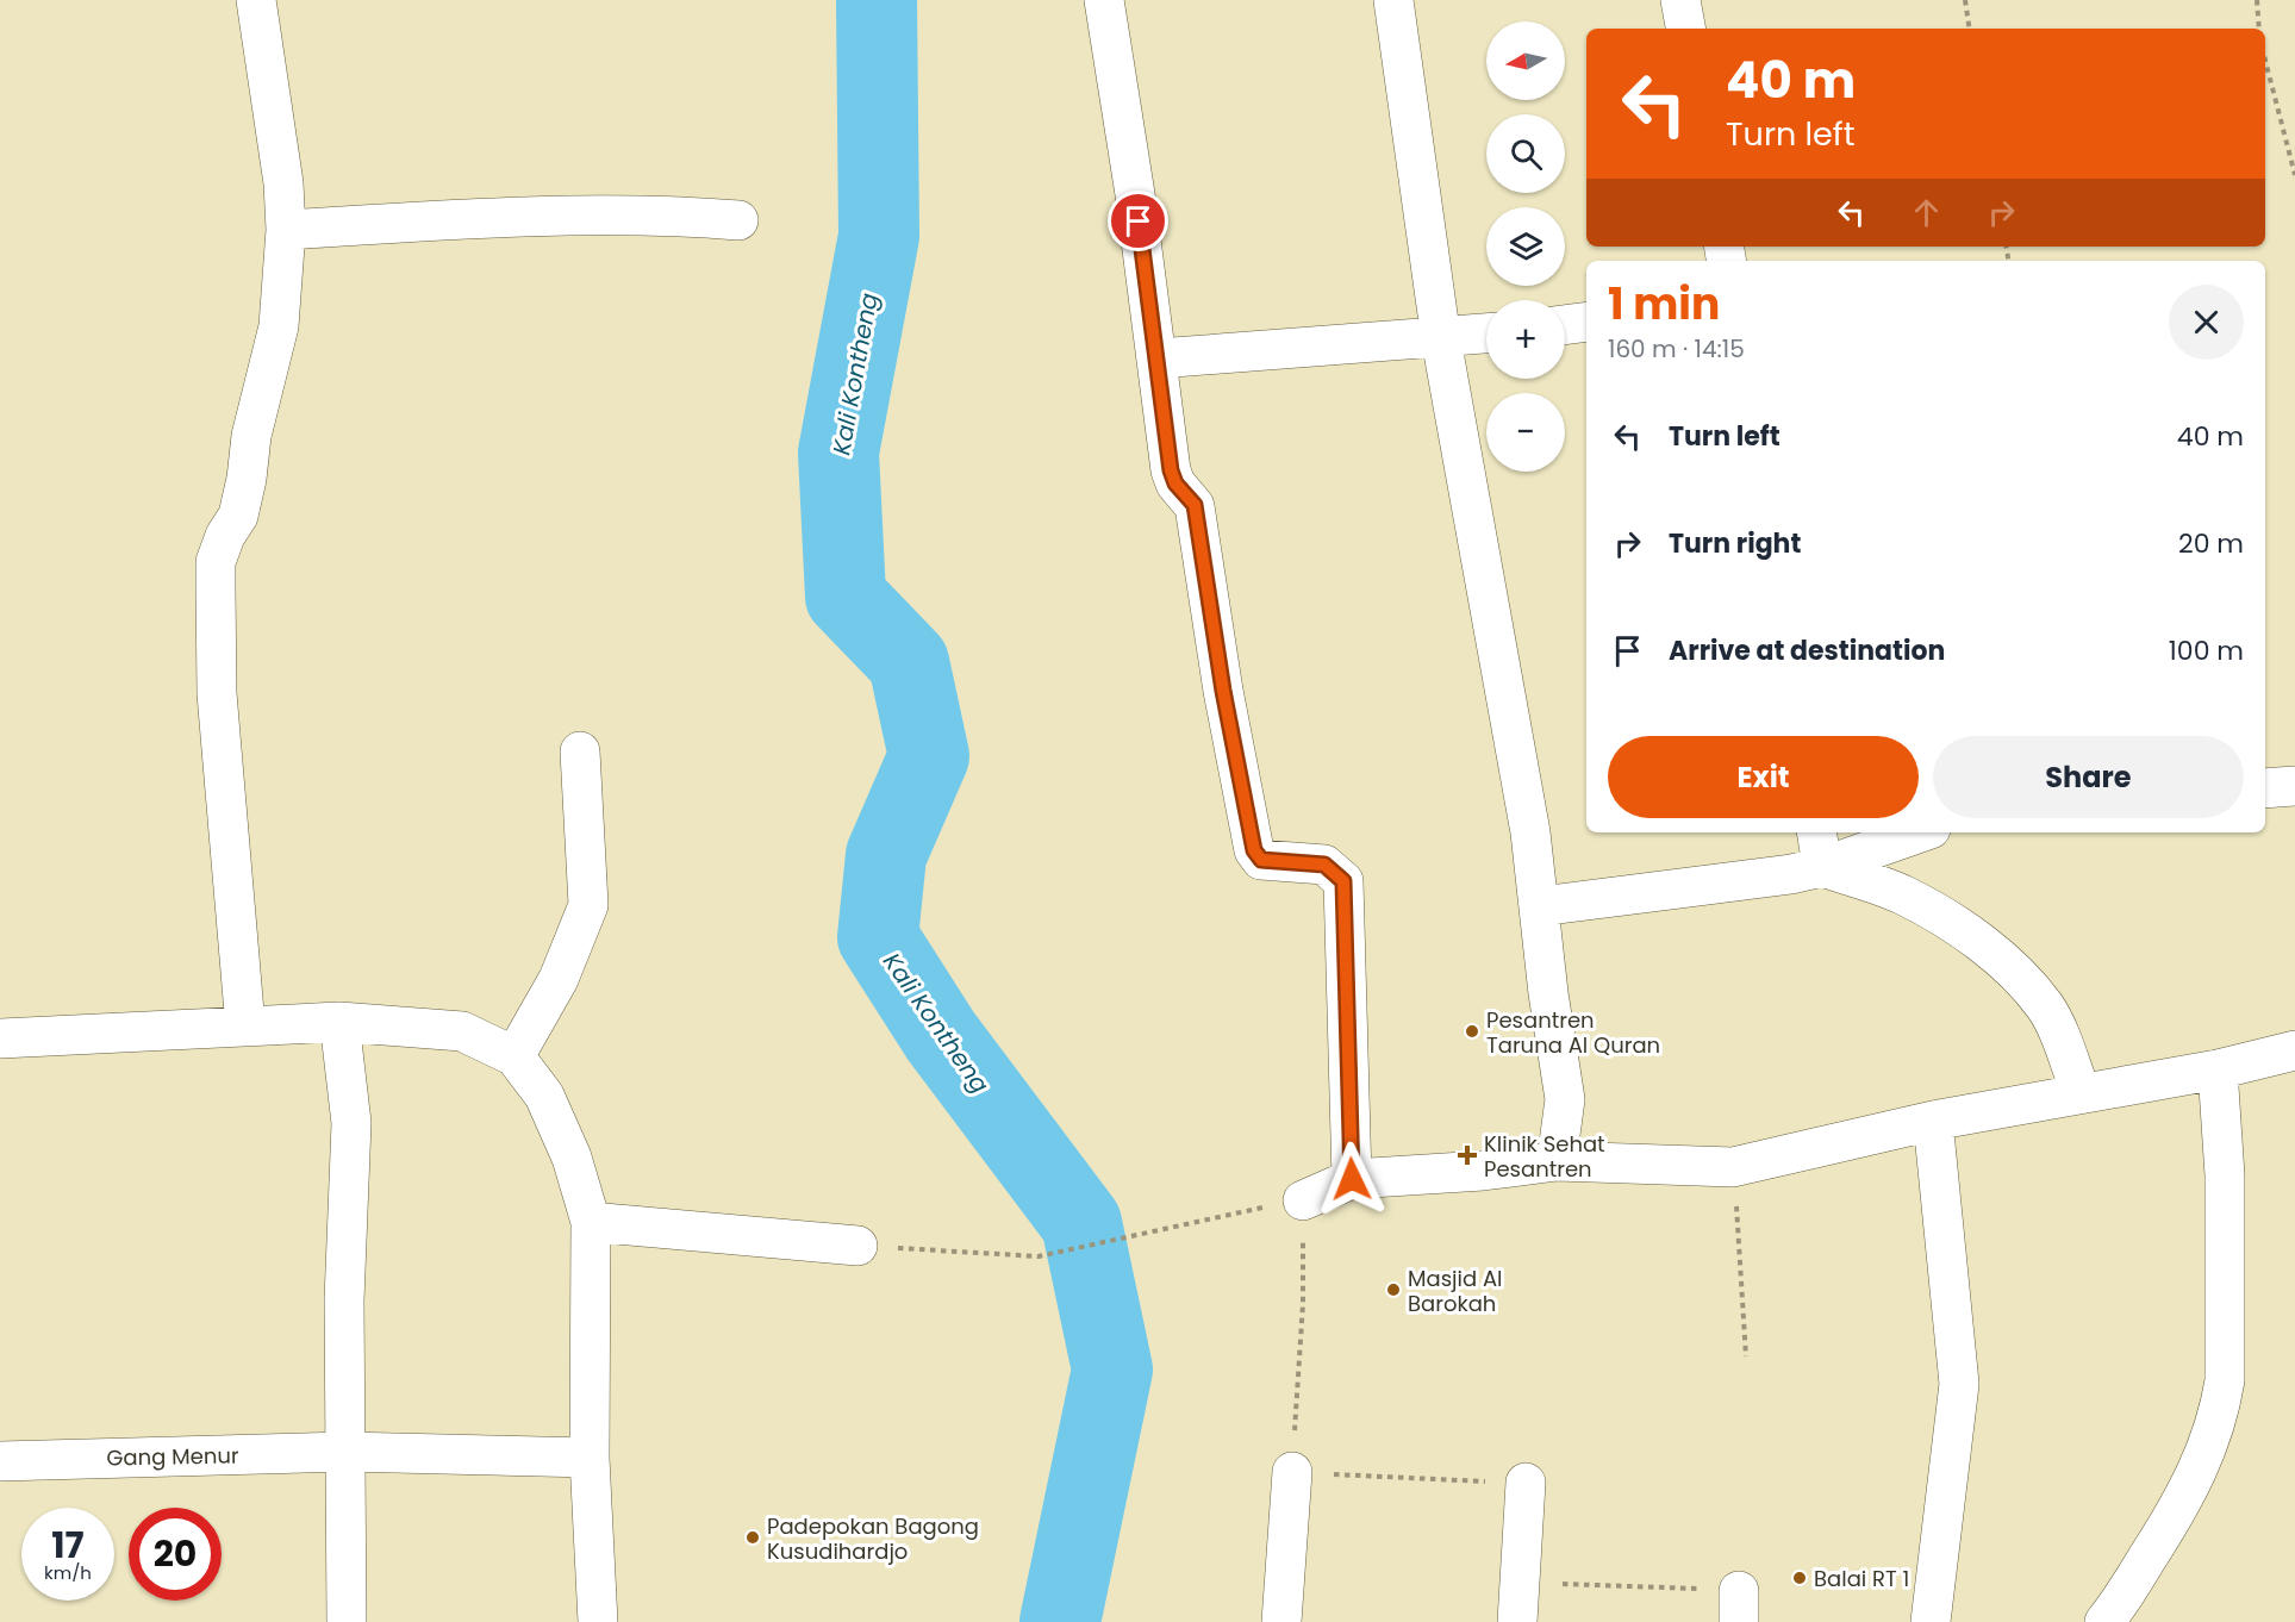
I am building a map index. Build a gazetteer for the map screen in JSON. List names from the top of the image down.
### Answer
{
  "streets": {
    "street": ["Gang Menur"]
  },
  "water": ["Kali Kontheng"],
  "places": {
    "other": [
      "Pesantren Taruna Al Quran",
      "Masjid Al Barokah",
      "Padepokan Bagong Kusudihardjo",
      "Balai RT 1"
    ],
    "health": ["Klinik Sehat Pesantren"]
  },
  "north": "left",
  "page": {
    "map_buttons": ["+", "−"],
    "turn": ["40 m", "Turn left"],
    "heading": ["1 min", "160 m · 14:15"],
    "list": [
      {
        "name": "Turn left",
        "value": "40 m"
      },
      {
        "name": "Turn right",
        "value": "20 m"
      },
      {
        "name": "Arrive at destination",
        "value": "100 m"
      }
    ],
    "buttons": ["Exit", "Share"],
    "speed": "17 km/h",
    "limit": "20"
  }
}
